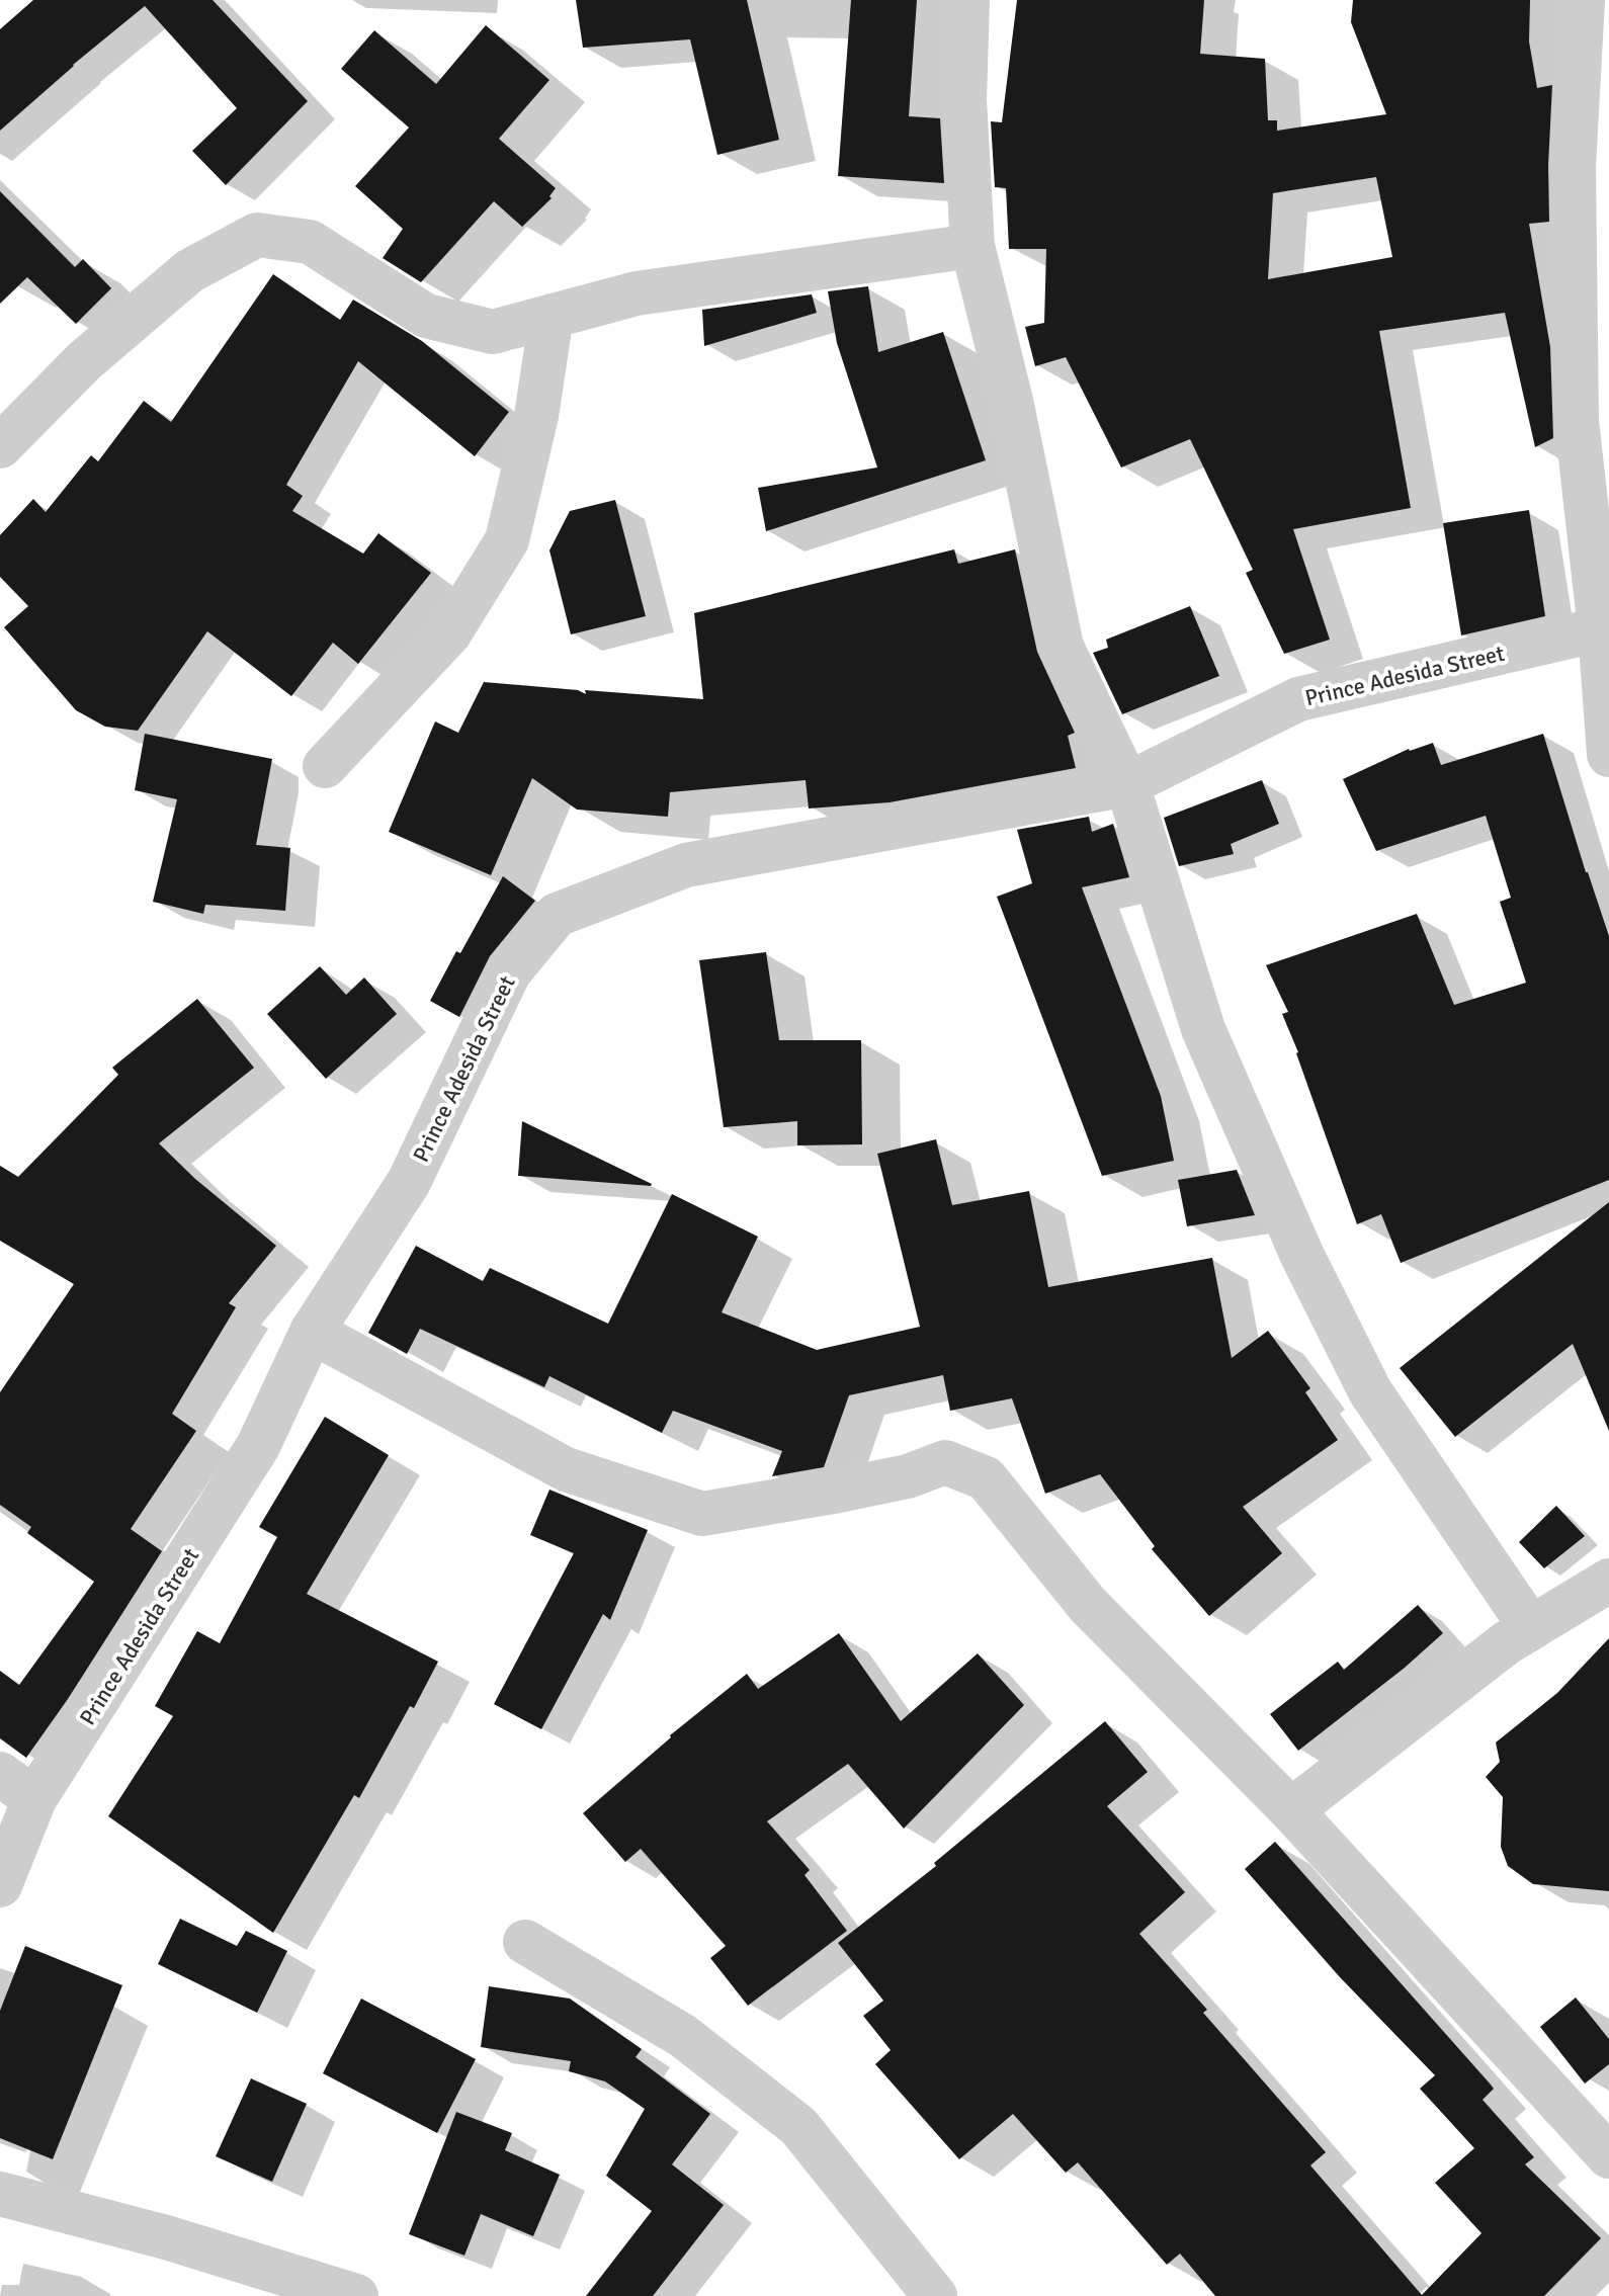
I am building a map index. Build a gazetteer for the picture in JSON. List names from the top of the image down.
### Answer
{
  "streets": {
    "street": ["Prince Adesida Street"]
  }
}
